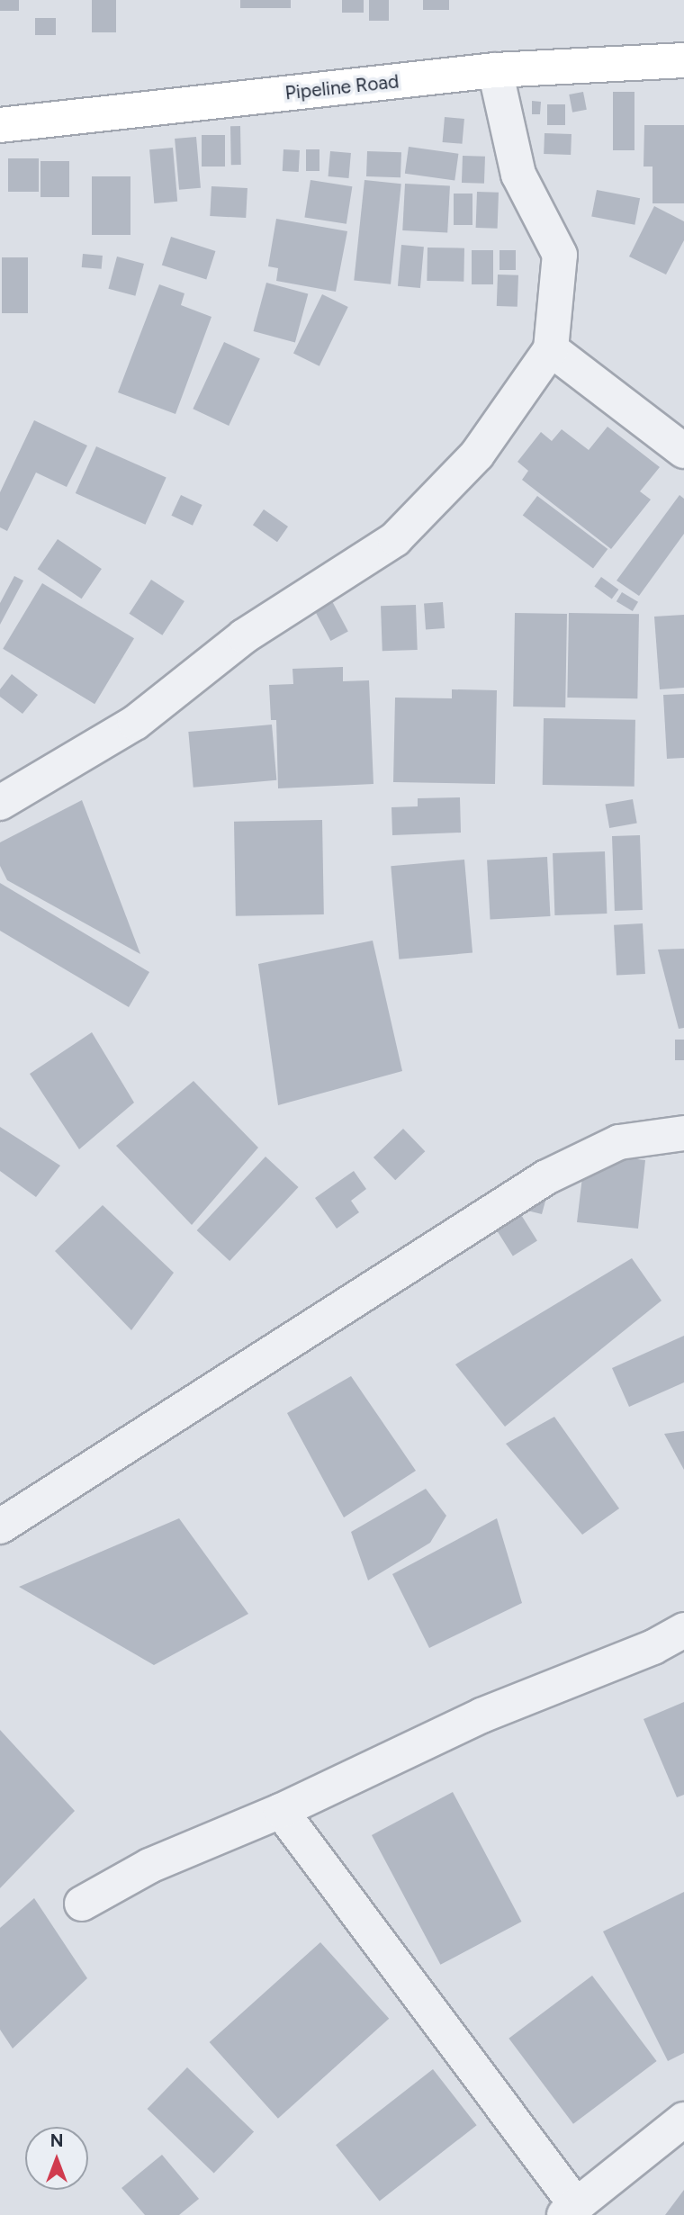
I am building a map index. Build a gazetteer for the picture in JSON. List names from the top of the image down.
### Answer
{
  "streets": {
    "street": ["Pipeline Road"]
  },
  "north": "top"
}
